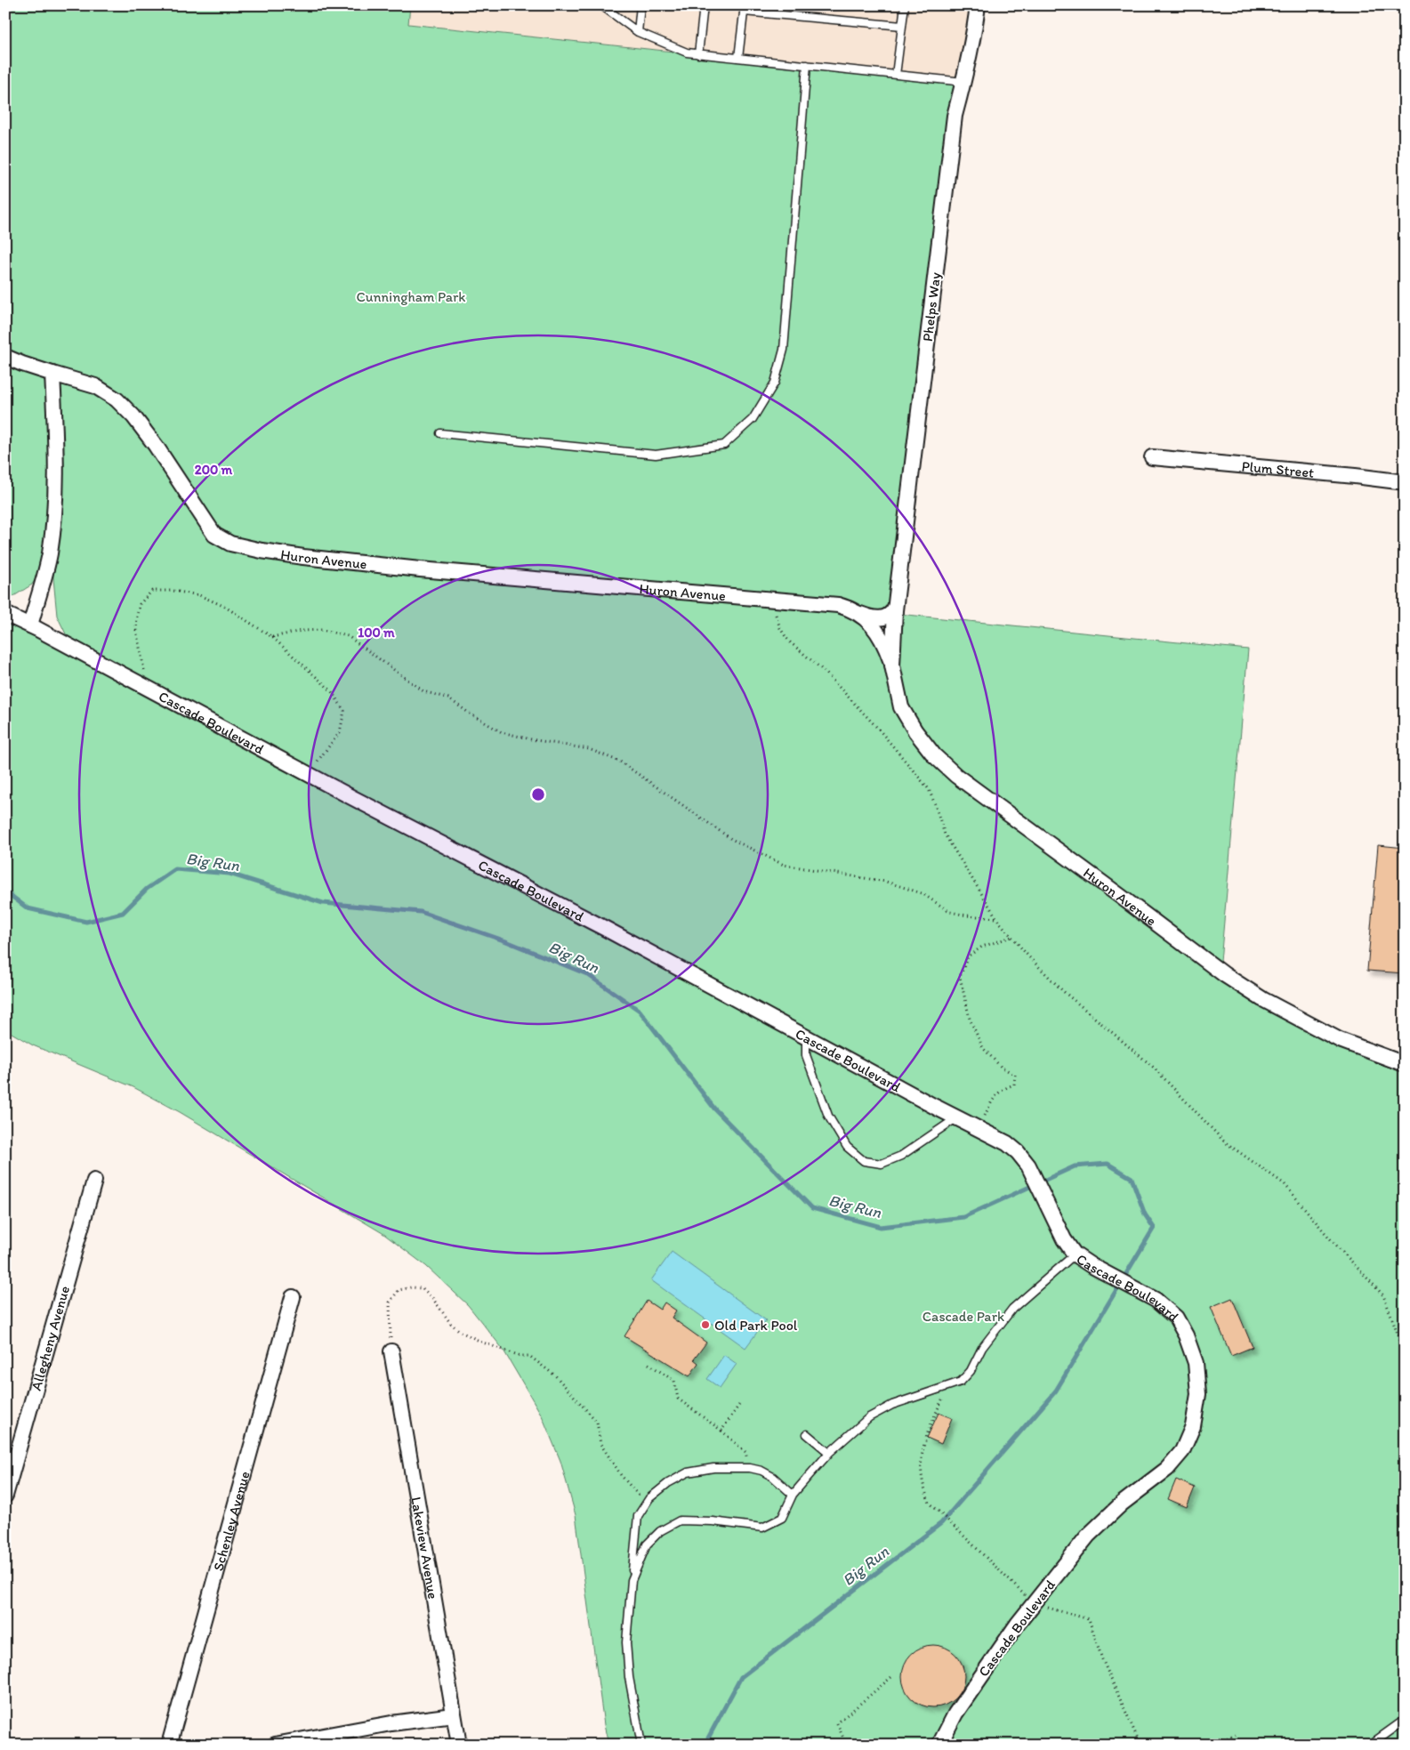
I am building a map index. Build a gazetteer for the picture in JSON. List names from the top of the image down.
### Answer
{
  "streets": {
    "street": [
      "Phelps Way",
      "Plum Street",
      "Huron Avenue",
      "Cascade Boulevard",
      "Allegheny Avenue",
      "Schenley Avenue",
      "Lakeview Avenue"
    ]
  },
  "crossings": [
    ["Phelps Way", "Huron Avenue"]
  ],
  "water": ["Big Run"],
  "parks": ["Cunningham Park", "Cascade Park"],
  "places": ["Old Park Pool"],
  "rings": ["200 m", "100 m"]
}
